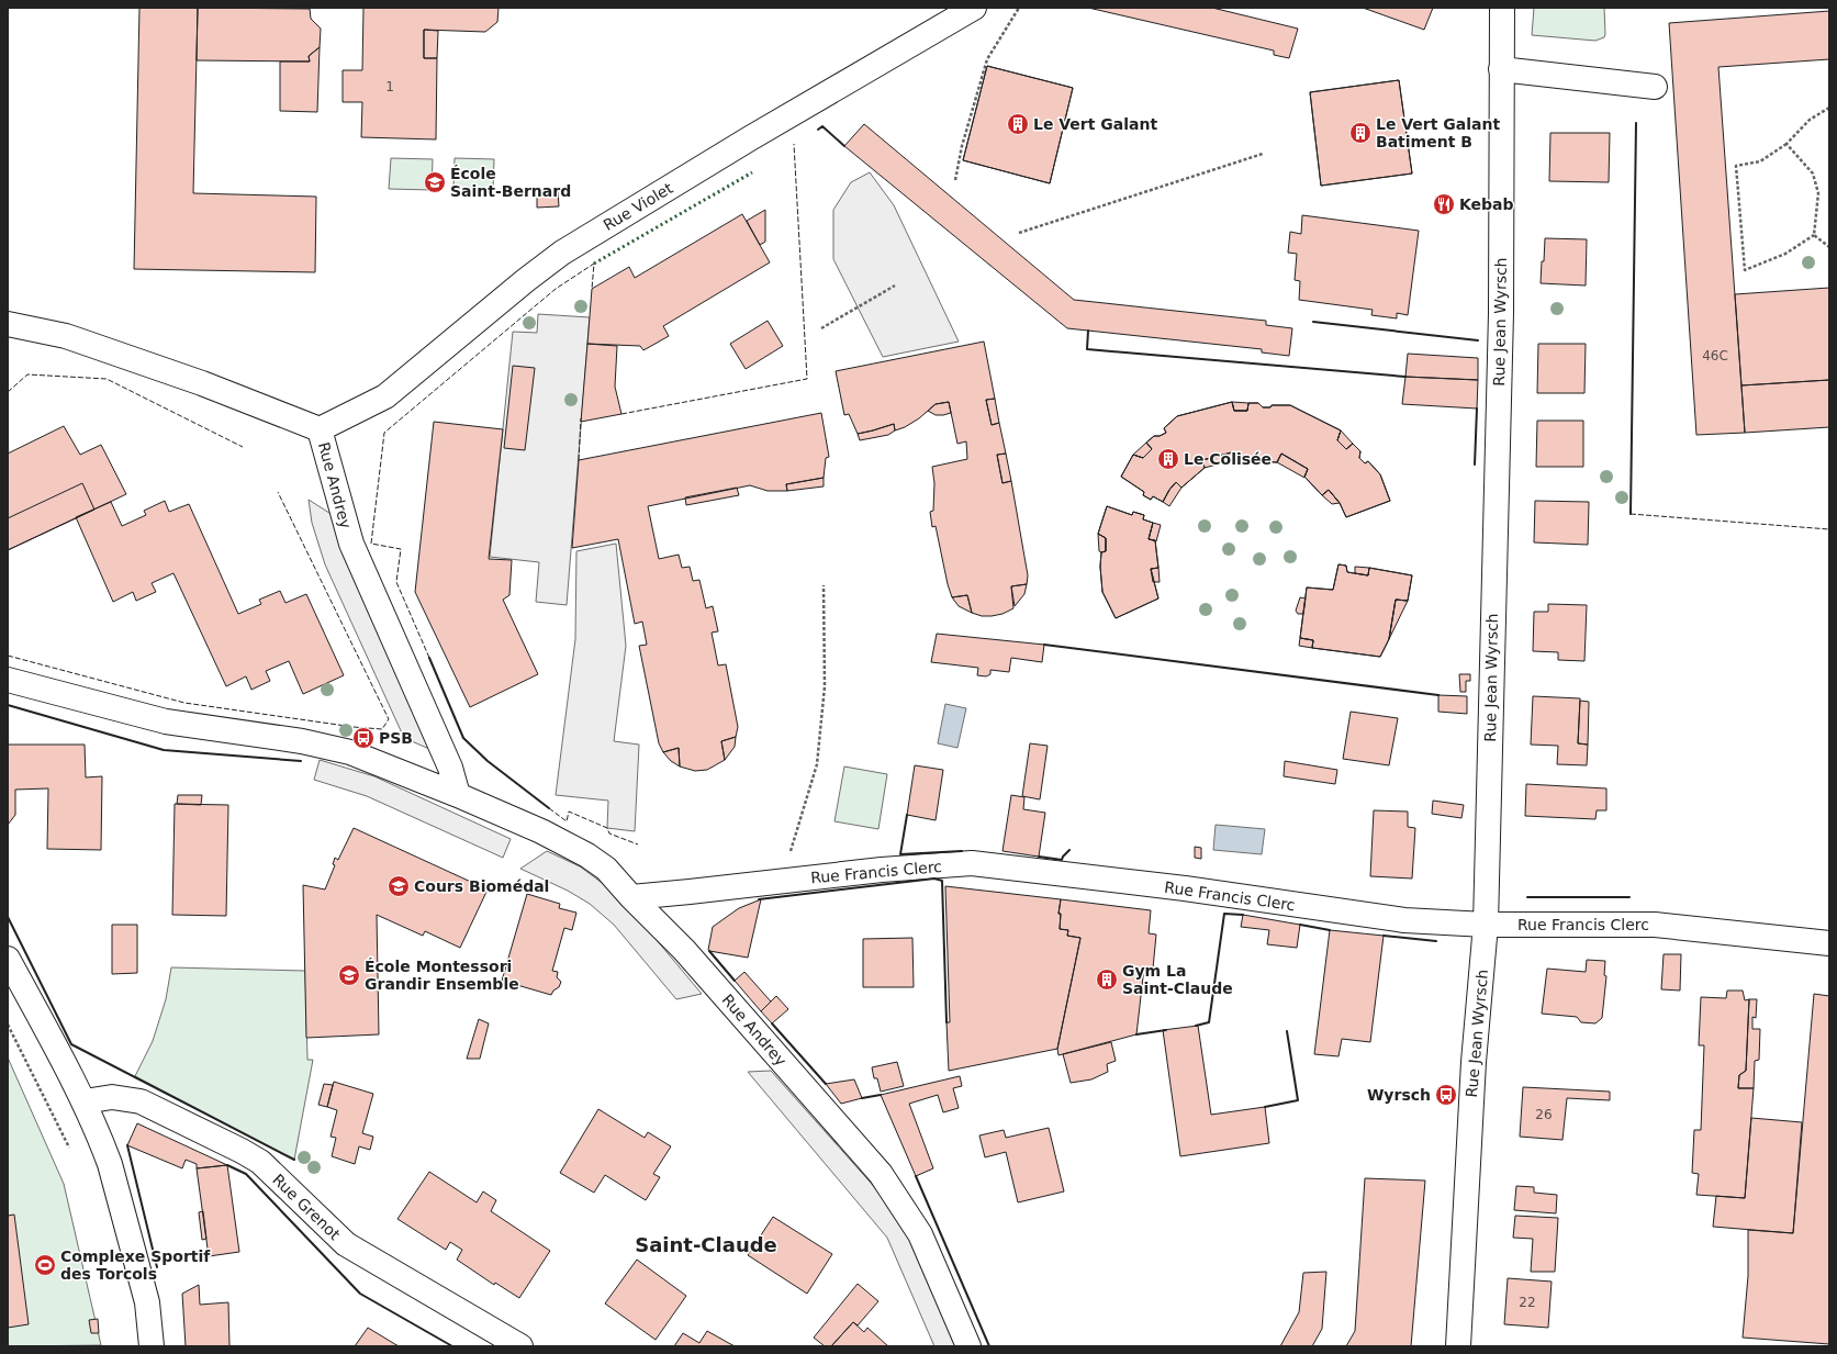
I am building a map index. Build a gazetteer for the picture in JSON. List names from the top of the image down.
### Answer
{
  "streets": {
    "street": [
      "Rue Violet",
      "Rue Jean Wyrsch",
      "Rue Andrey",
      "Rue Francis Clerc",
      "Rue Grenot"
    ]
  },
  "crossings": [
    ["Rue Violet", "Rue Andrey"],
    ["Rue Jean Wyrsch", "Rue Francis Clerc"],
    ["Rue Andrey", "Rue Francis Clerc"]
  ],
  "districts": ["Saint-Claude"],
  "places": {
    "building": [
      "Le Vert Galant",
      "Le Vert Galant Batiment B",
      "Le Colisée",
      "Gym La Saint-Claude"
    ],
    "school or university": ["École Saint-Bernard", "Cours Biomédal", "École Montessori Grandir Ensemble"],
    "restaurant": ["Kebab"],
    "bus stop": ["PSB", "Wyrsch"],
    "sports": ["Complexe Sportif des Torcols"]
  },
  "house_numbers": [
    "1",
    "46C",
    "26",
    "22"
  ]
}
